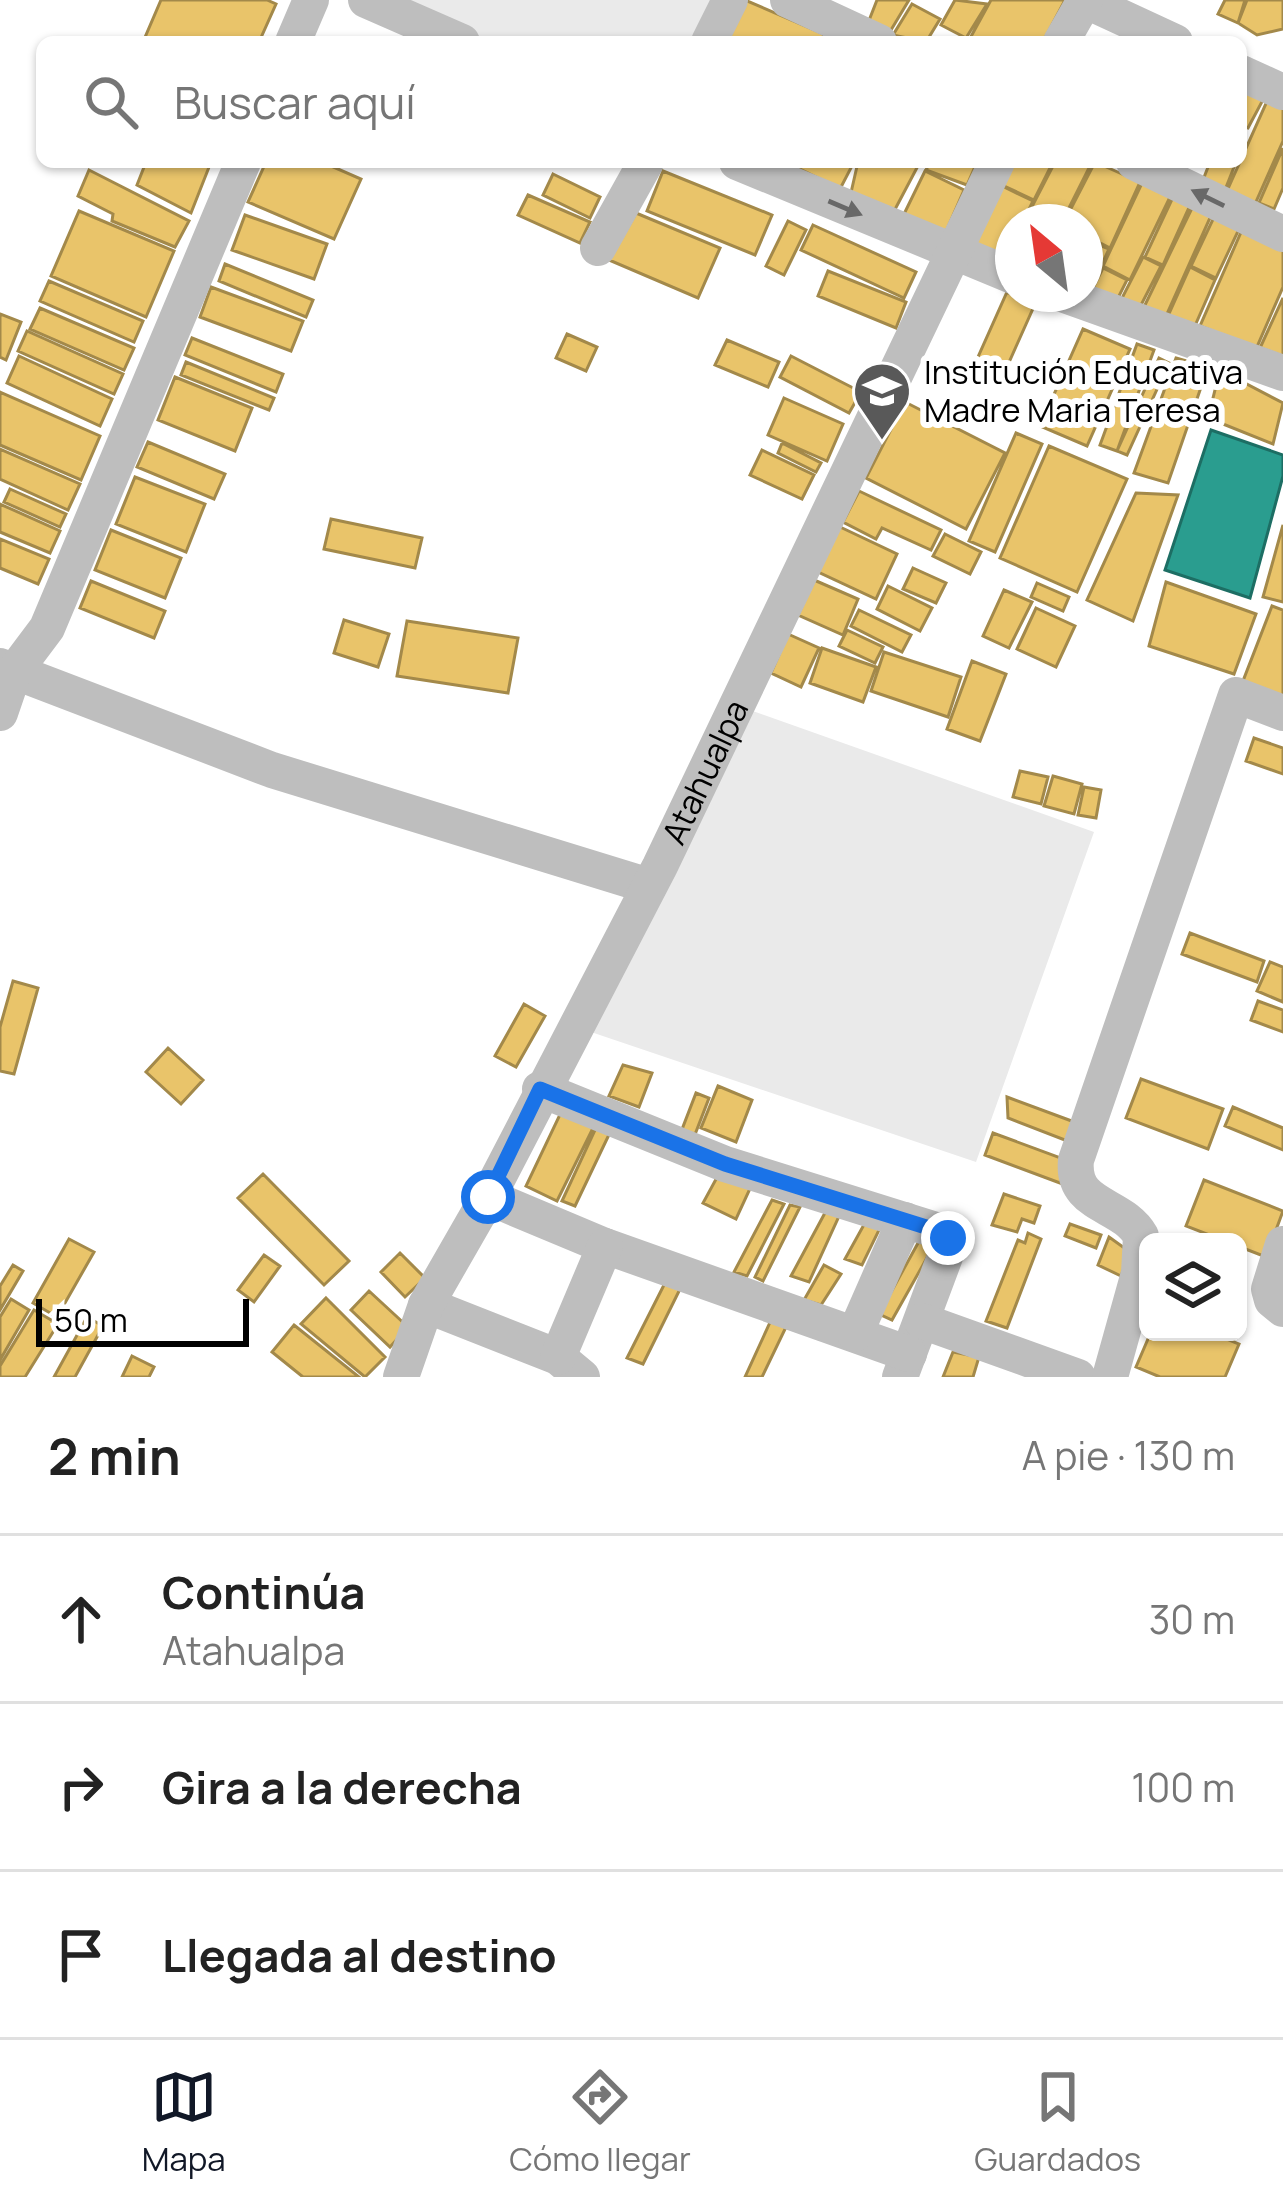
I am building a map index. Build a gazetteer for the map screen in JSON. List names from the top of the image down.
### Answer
{
  "streets": {
    "street": ["Atahualpa"]
  },
  "places": {
    "school or university": ["Institución Educativa Madre Maria Teresa"]
  },
  "scale_bar": "50 m",
  "north": "top left",
  "page": {
    "search": "Buscar aquí",
    "scale": "50 m",
    "heading": ["2 min", "A pie · 130 m"],
    "list": [
      ["Continúa", "Atahualpa", "30 m"],
      ["Gira a la derecha", "100 m"],
      "Llegada al destino"
    ],
    "nav": ["Mapa", "Cómo llegar", "Guardados"]
  }
}
